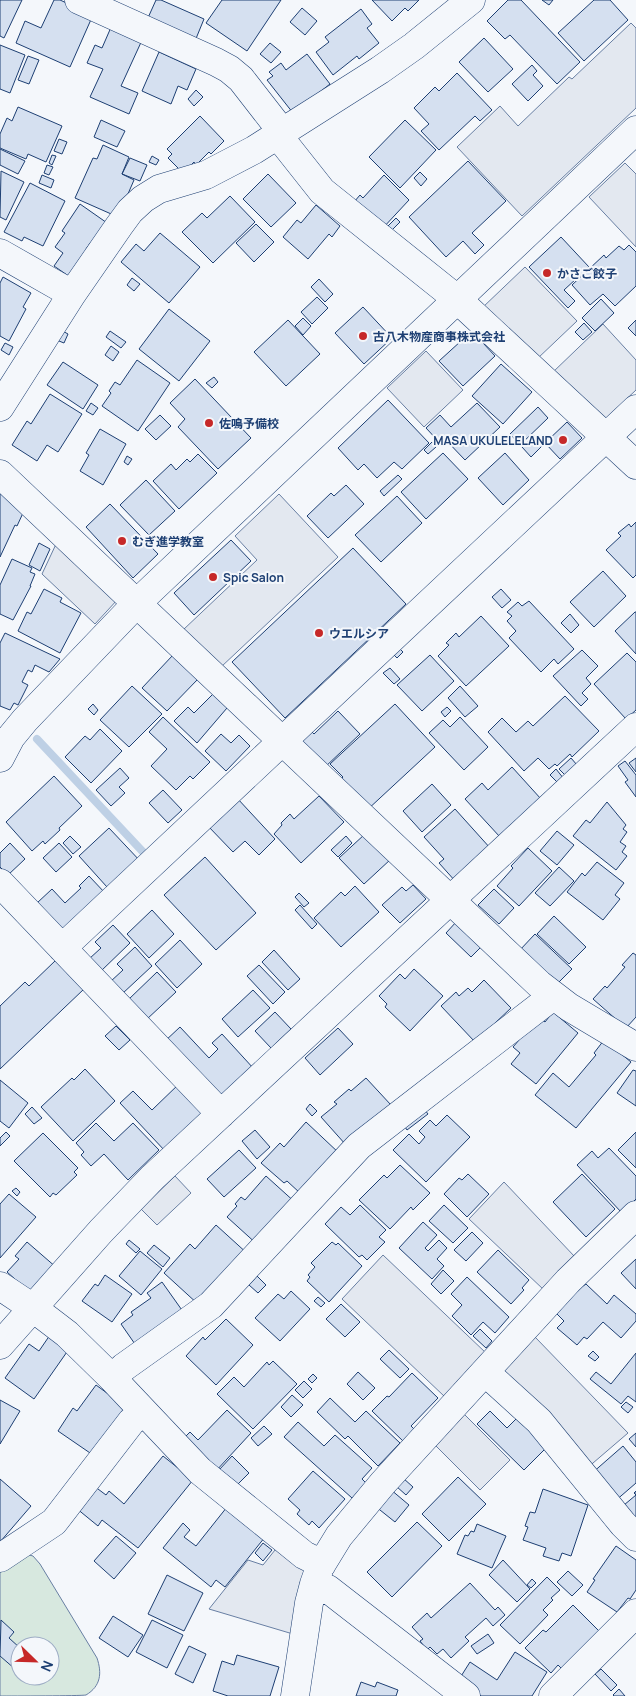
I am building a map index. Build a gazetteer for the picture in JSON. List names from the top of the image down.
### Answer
{
  "places": [
    "かさご餃子",
    "古八木物産商事株式会社",
    "佐鳴予備校",
    "MASA UKULELELAND",
    "むぎ進学教室",
    "Spic Salon",
    "ウエルシア"
  ],
  "north": "bottom right"
}
